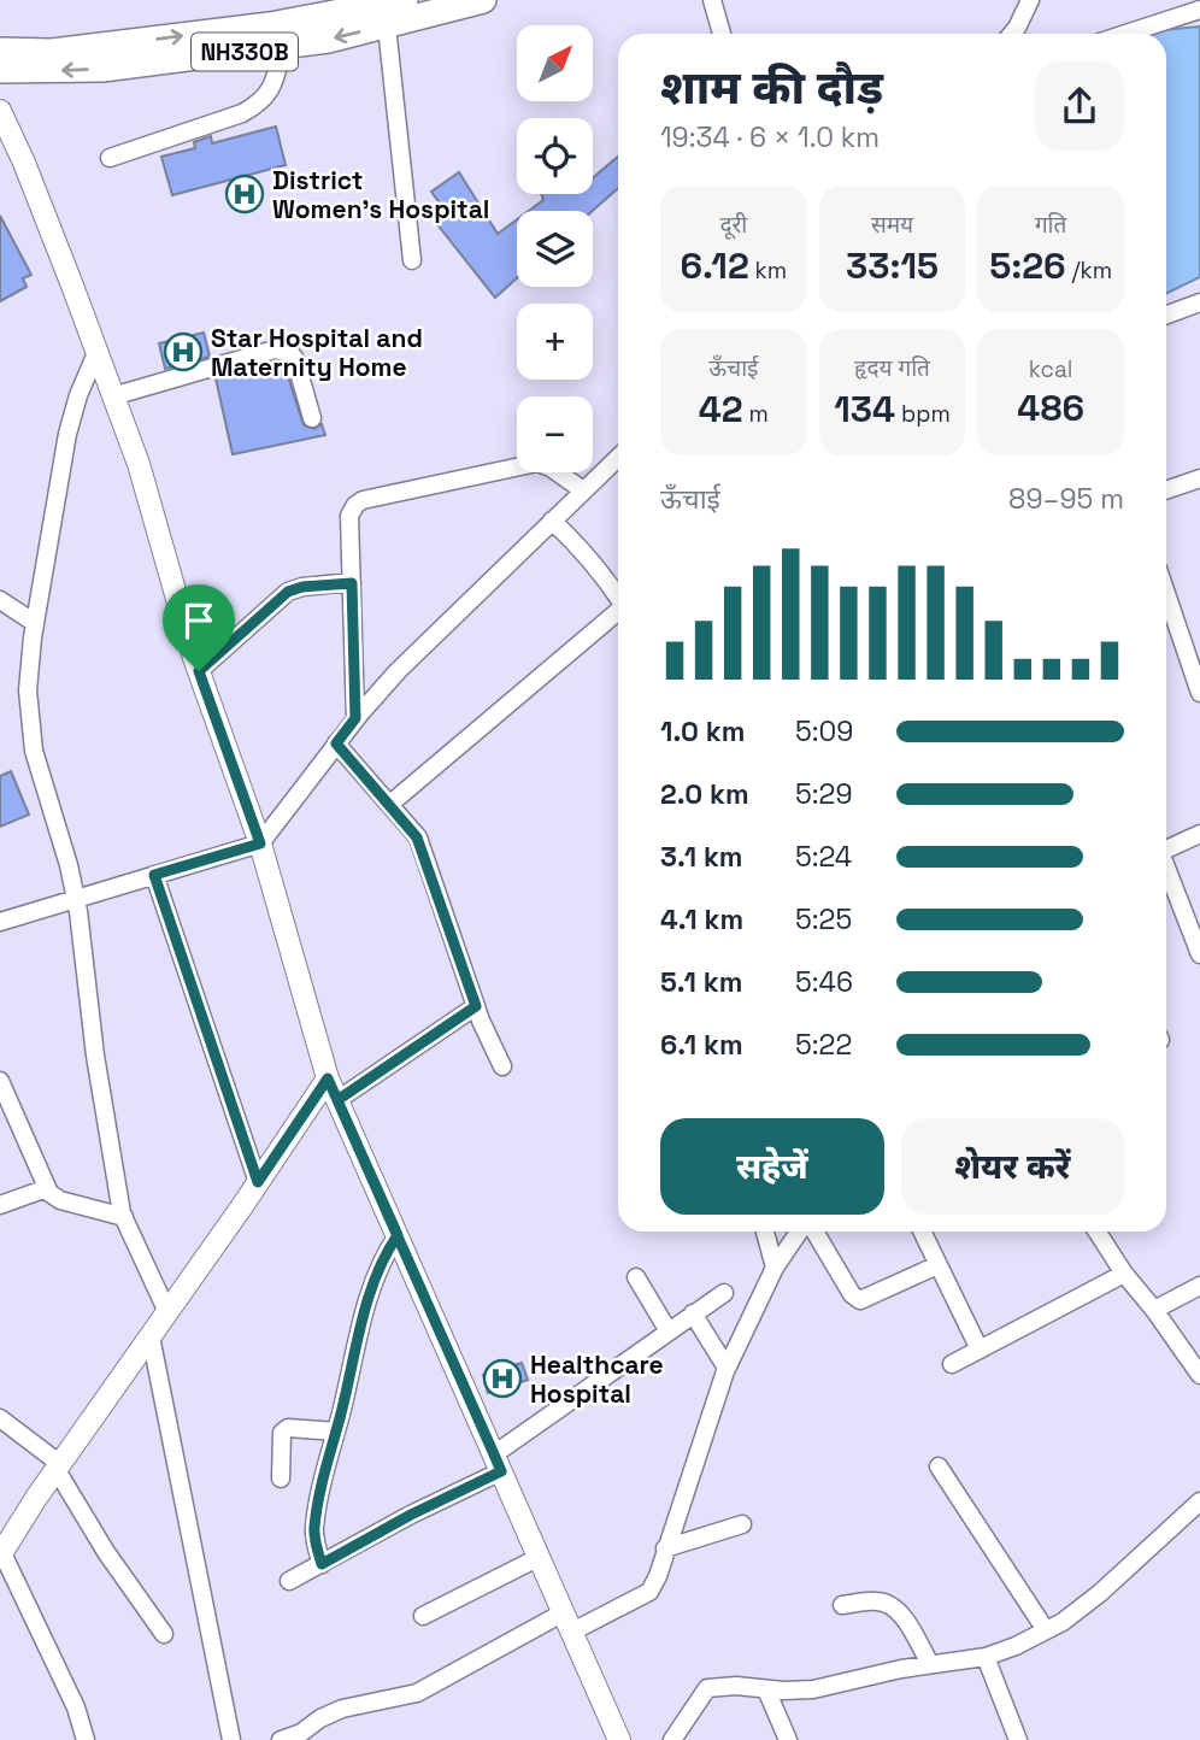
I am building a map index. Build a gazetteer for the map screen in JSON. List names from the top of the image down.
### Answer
{
  "streets": {
    "highway": ["NH330B"]
  },
  "places": {
    "hospital": ["District Women's Hospital", "Star Hospital and Maternity Home", "Healthcare Hospital"]
  },
  "north": "top right",
  "page": {
    "map_buttons": ["+", "−"],
    "heading": ["शाम की दौड़", "19:34 · 6 × 1.0 km"],
    "stats": [
      ["दूरी", "6.12 km"],
      ["समय", "33:15"],
      ["गति", "5:26 /km"],
      ["ऊँचाई", "42 m"],
      ["हृदय गति", "134 bpm"],
      ["kcal", "486"]
    ],
    "chart": ["ऊँचाई", "89–95 m"],
    "list": [
      {
        "name": "1.0 km",
        "note": "5:09"
      },
      {
        "name": "2.0 km",
        "note": "5:29"
      },
      {
        "name": "3.1 km",
        "note": "5:24"
      },
      {
        "name": "4.1 km",
        "note": "5:25"
      },
      {
        "name": "5.1 km",
        "note": "5:46"
      },
      {
        "name": "6.1 km",
        "note": "5:22"
      }
    ],
    "buttons": ["सहेजें", "शेयर करें"]
  }
}
